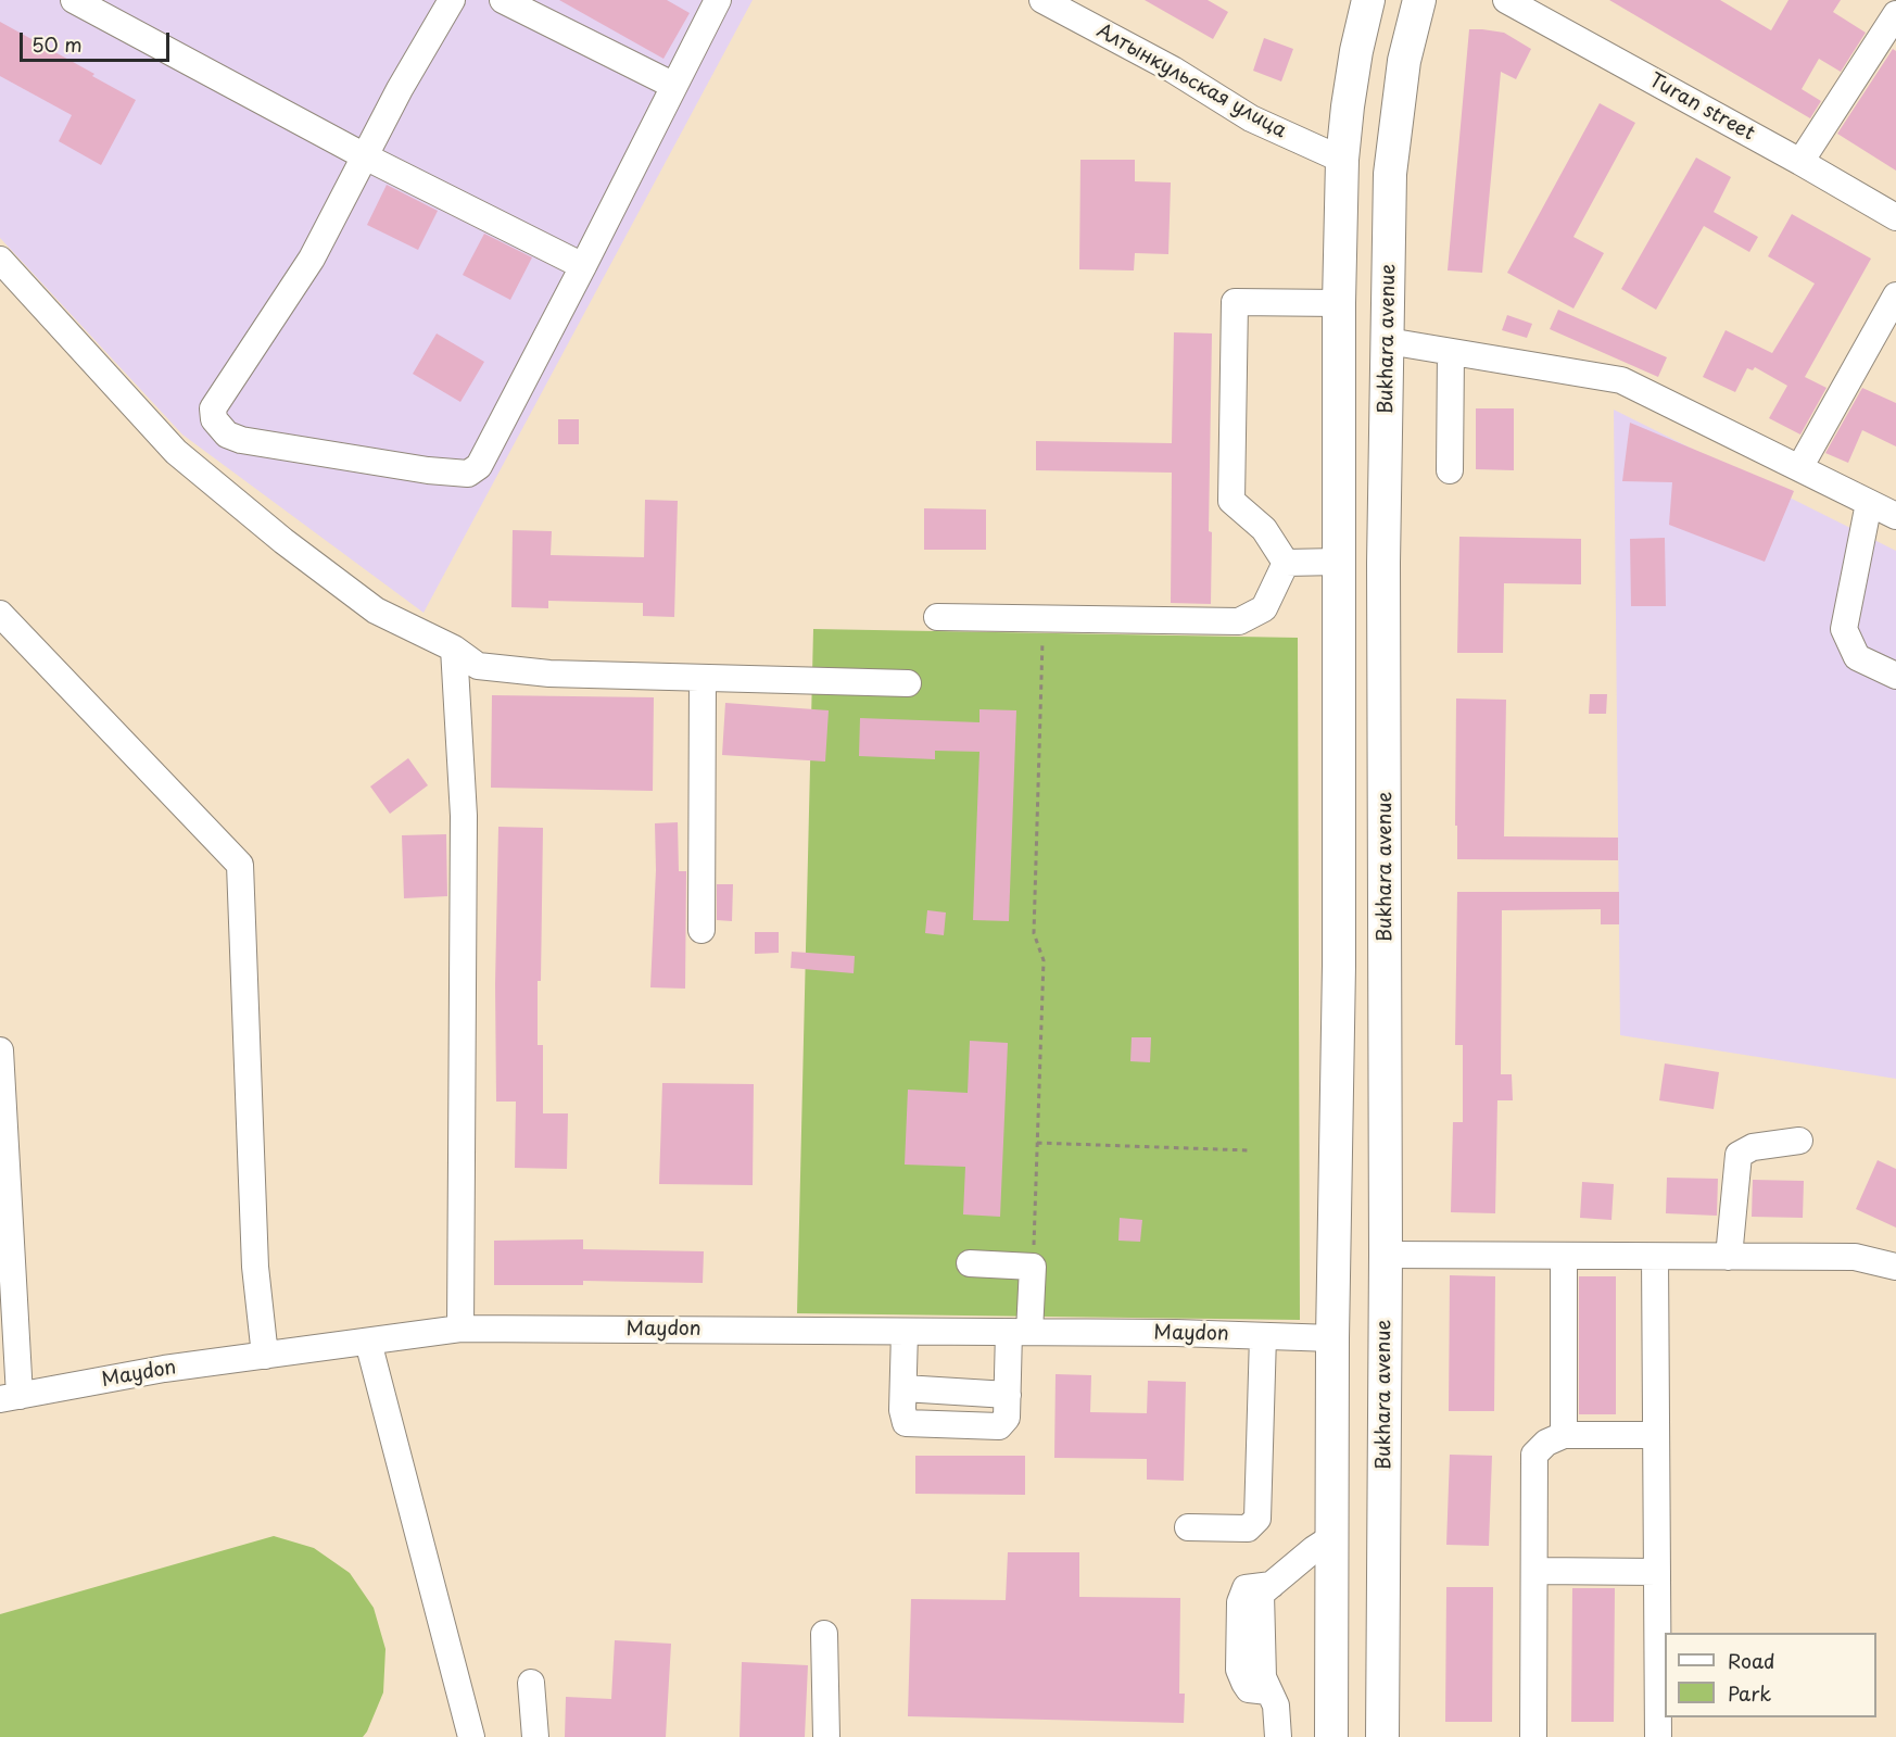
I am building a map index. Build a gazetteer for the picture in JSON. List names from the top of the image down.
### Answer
{
  "streets": {
    "main road": ["Bukhara avenue"],
    "street": ["Алтынкульская улица", "Turan street", "Maydon"]
  },
  "legend": ["Road", "Park"],
  "scale_bar": "50 m"
}
